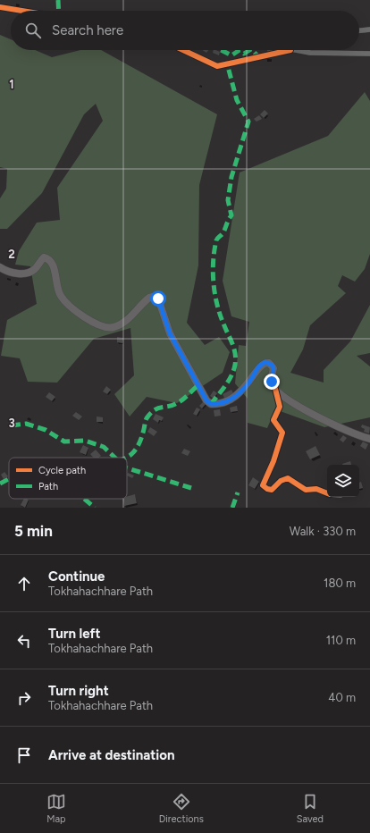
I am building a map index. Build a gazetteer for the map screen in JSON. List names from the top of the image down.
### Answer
{
  "legend": ["Cycle path", "Path"],
  "page": {
    "search": "Search here",
    "heading": ["5 min", "Walk · 330 m"],
    "list": [
      ["Continue", "Tokhahachhare Path", "180 m"],
      ["Turn left", "Tokhahachhare Path", "110 m"],
      ["Turn right", "Tokhahachhare Path", "40 m"],
      "Arrive at destination"
    ],
    "nav": ["Map", "Directions", "Saved"]
  },
  "grid": {
    "rows": ["1", "2", "3"]
  }
}
